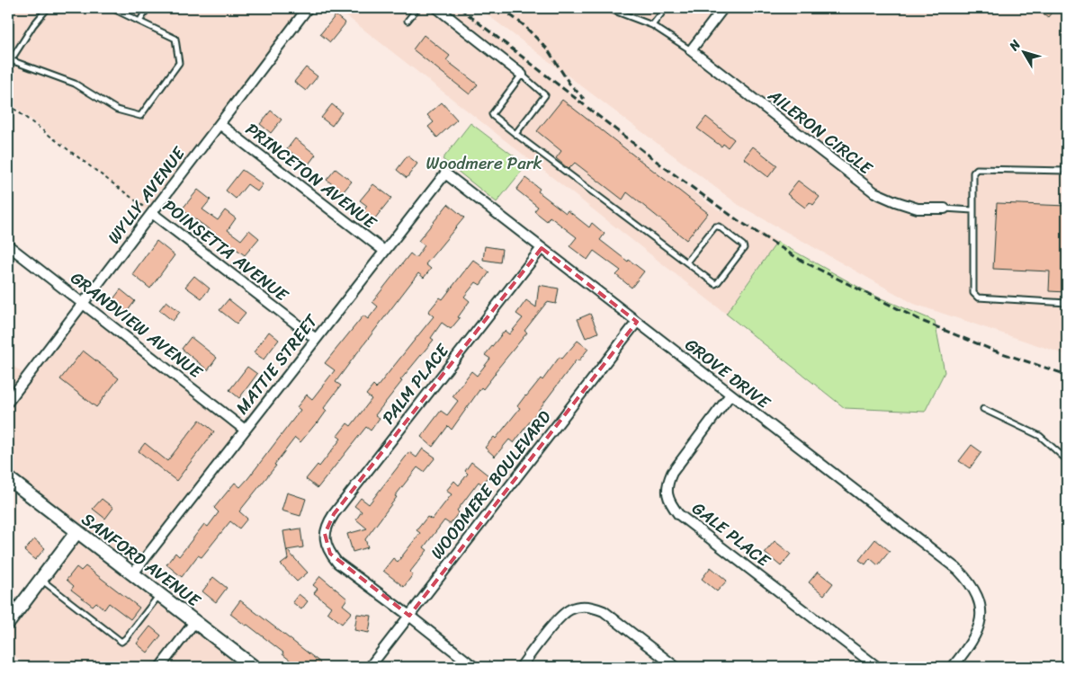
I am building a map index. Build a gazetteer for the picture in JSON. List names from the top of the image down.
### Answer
{
  "streets": {
    "main road": ["SANFORD AVENUE"],
    "street": [
      "AILERON CIRCLE",
      "PRINCETON AVENUE",
      "WYLLY AVENUE",
      "POINSETTA AVENUE",
      "GRANDVIEW AVENUE",
      "MATTIE STREET",
      "GROVE DRIVE",
      "PALM PLACE",
      "WOODMERE BOULEVARD",
      "GALE PLACE"
    ]
  },
  "crossings": [
    ["PRINCETON AVENUE", "WYLLY AVENUE"],
    ["PRINCETON AVENUE", "MATTIE STREET"],
    ["WYLLY AVENUE", "POINSETTA AVENUE"],
    ["WYLLY AVENUE", "GRANDVIEW AVENUE"],
    ["POINSETTA AVENUE", "MATTIE STREET"],
    ["GRANDVIEW AVENUE", "MATTIE STREET"],
    ["MATTIE STREET", "GROVE DRIVE"],
    ["MATTIE STREET", "SANFORD AVENUE"],
    ["GROVE DRIVE", "PALM PLACE"],
    ["GROVE DRIVE", "WOODMERE BOULEVARD"],
    ["GROVE DRIVE", "GALE PLACE"],
    ["PALM PLACE", "WOODMERE BOULEVARD"]
  ],
  "parks": ["Woodmere Park"],
  "north": "top left"
}
